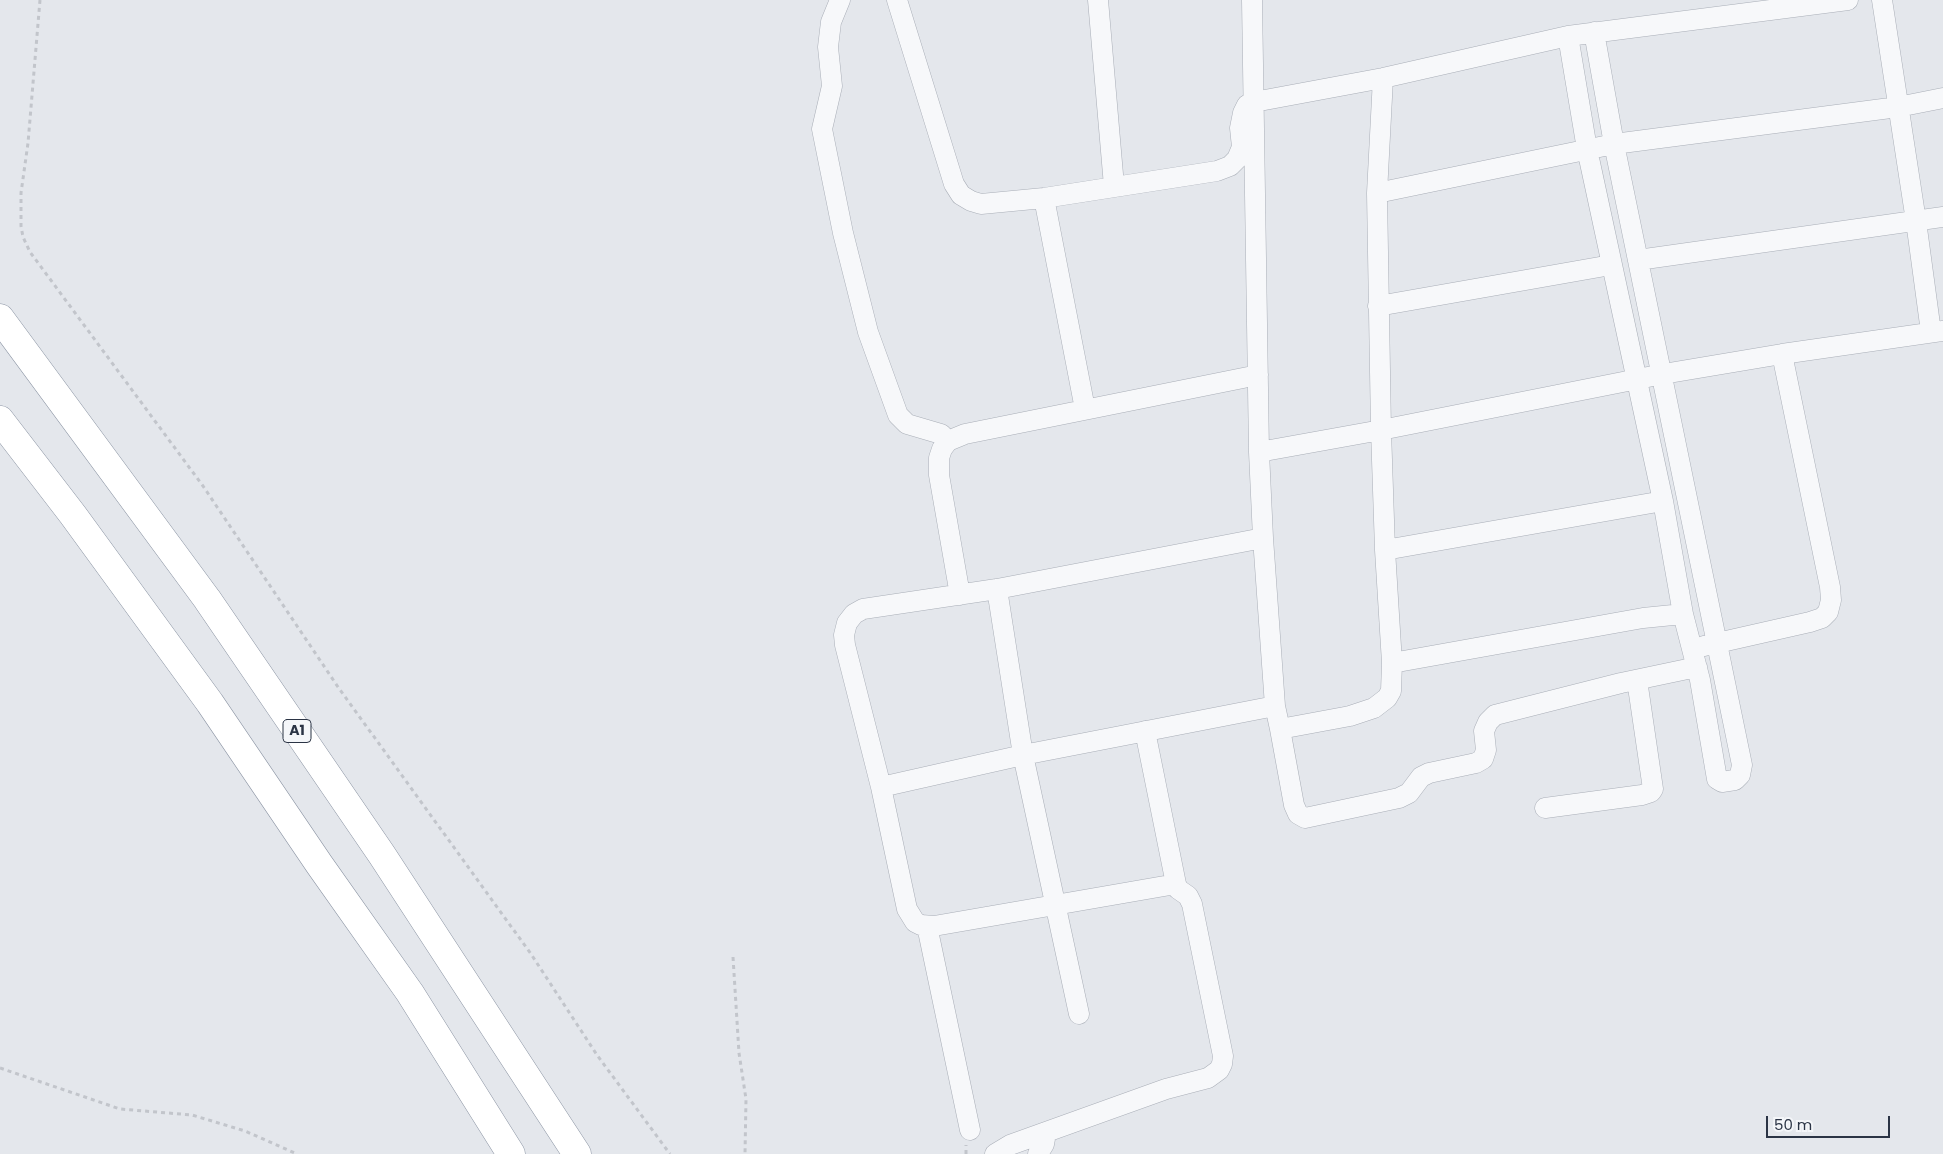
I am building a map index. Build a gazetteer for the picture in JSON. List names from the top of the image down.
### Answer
{
  "streets": {
    "highway": ["A1"]
  },
  "scale_bar": "50 m"
}
